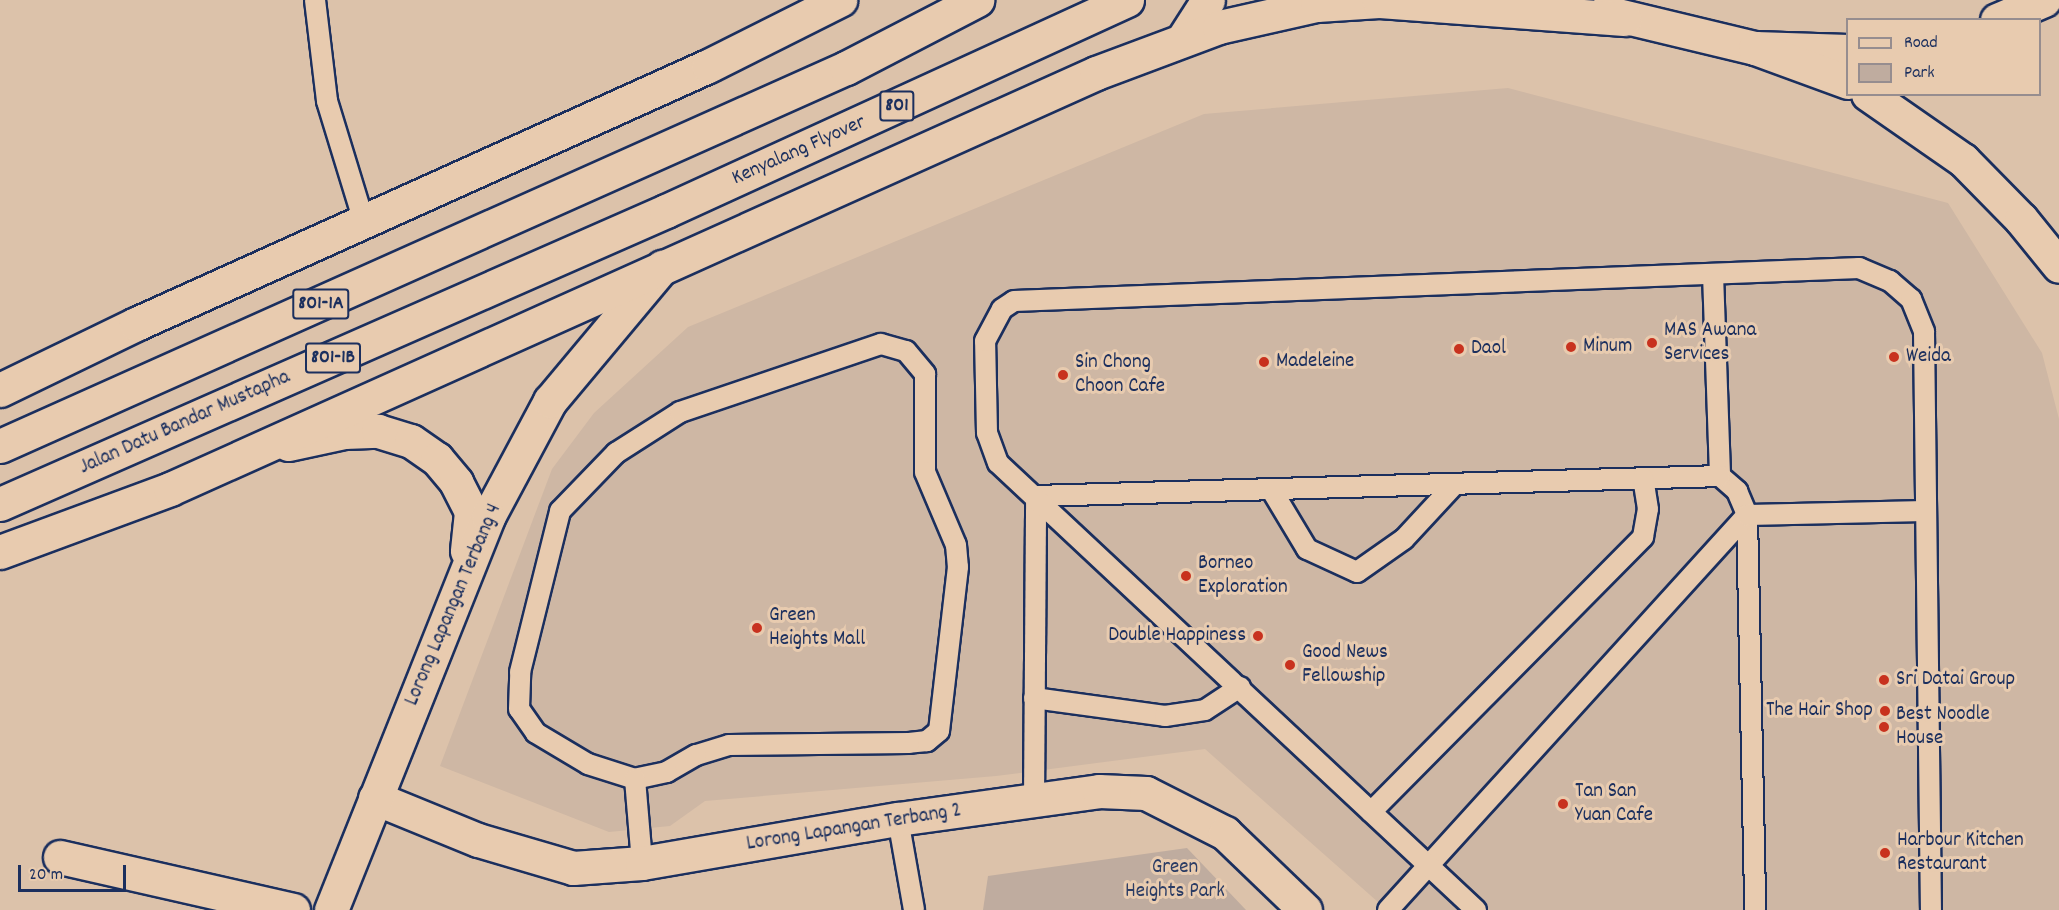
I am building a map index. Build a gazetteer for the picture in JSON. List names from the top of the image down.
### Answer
{
  "streets": {
    "main road": [
      "801",
      "Kenyalang Flyover",
      "801-1A",
      "801-1B",
      "Jalan Datu Bandar Mustapha",
      "Lorong Lapangan Terbang 4",
      "Lorong Lapangan Terbang 2"
    ]
  },
  "crossings": [
    ["Kenyalang Flyover", "Jalan Datu Bandar Mustapha"],
    ["Lorong Lapangan Terbang 4", "Lorong Lapangan Terbang 2"]
  ],
  "parks": ["Green Heights Park"],
  "places": [
    "MAS Awana Services",
    "Minum",
    "Daol",
    "Weida",
    "Madeleine",
    "Sin Chong Choon Cafe",
    "Borneo Exploration",
    "Green Heights Mall",
    "Double Happiness",
    "Good News Fellowship",
    "Sri Datai Group",
    "The Hair Shop",
    "Best Noodle House",
    "Tan San Yuan Cafe",
    "Harbour Kitchen Restaurant"
  ],
  "legend": ["Road", "Park"],
  "scale_bar": "20 m"
}
